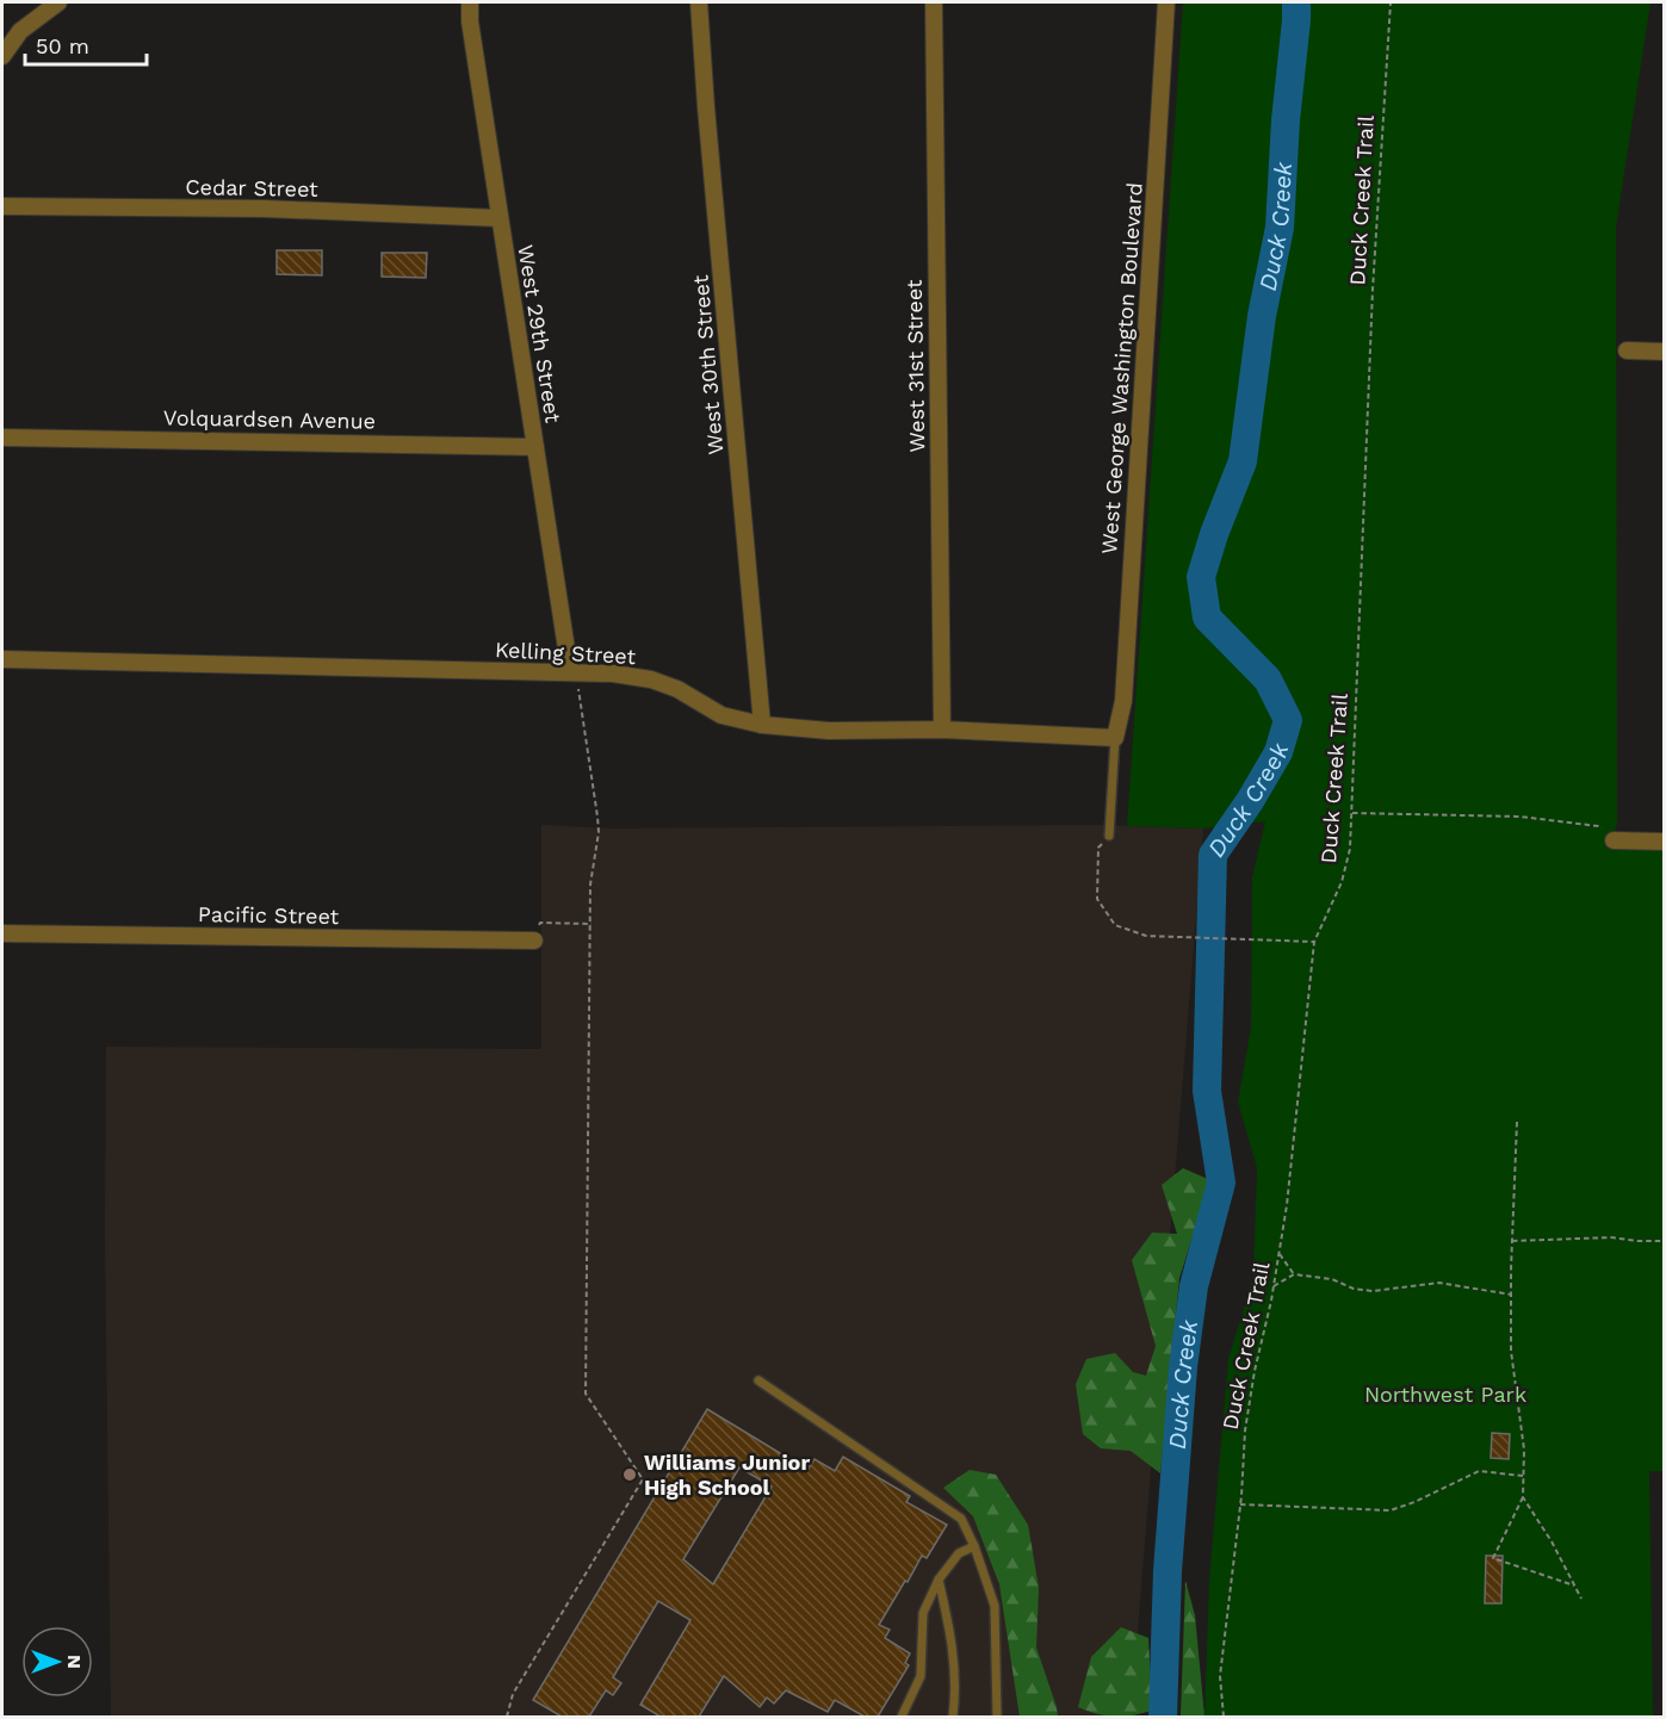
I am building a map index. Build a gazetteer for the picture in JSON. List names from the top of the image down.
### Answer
{
  "streets": {
    "street": [
      "Cedar Street",
      "West 29th Street",
      "West 30th Street",
      "West 31st Street",
      "West George Washington Boulevard",
      "Volquardsen Avenue",
      "Kelling Street",
      "Pacific Street"
    ],
    "path": ["Duck Creek Trail"]
  },
  "crossings": [
    ["Cedar Street", "West 29th Street"],
    ["West 29th Street", "Volquardsen Avenue"],
    ["West 29th Street", "Kelling Street"],
    ["West 30th Street", "Kelling Street"],
    ["West 31st Street", "Kelling Street"],
    ["West George Washington Boulevard", "Kelling Street"]
  ],
  "water": ["Duck Creek"],
  "parks": ["Northwest Park"],
  "places": ["Williams Junior High School"],
  "scale_bar": "50 m",
  "north": "right"
}
